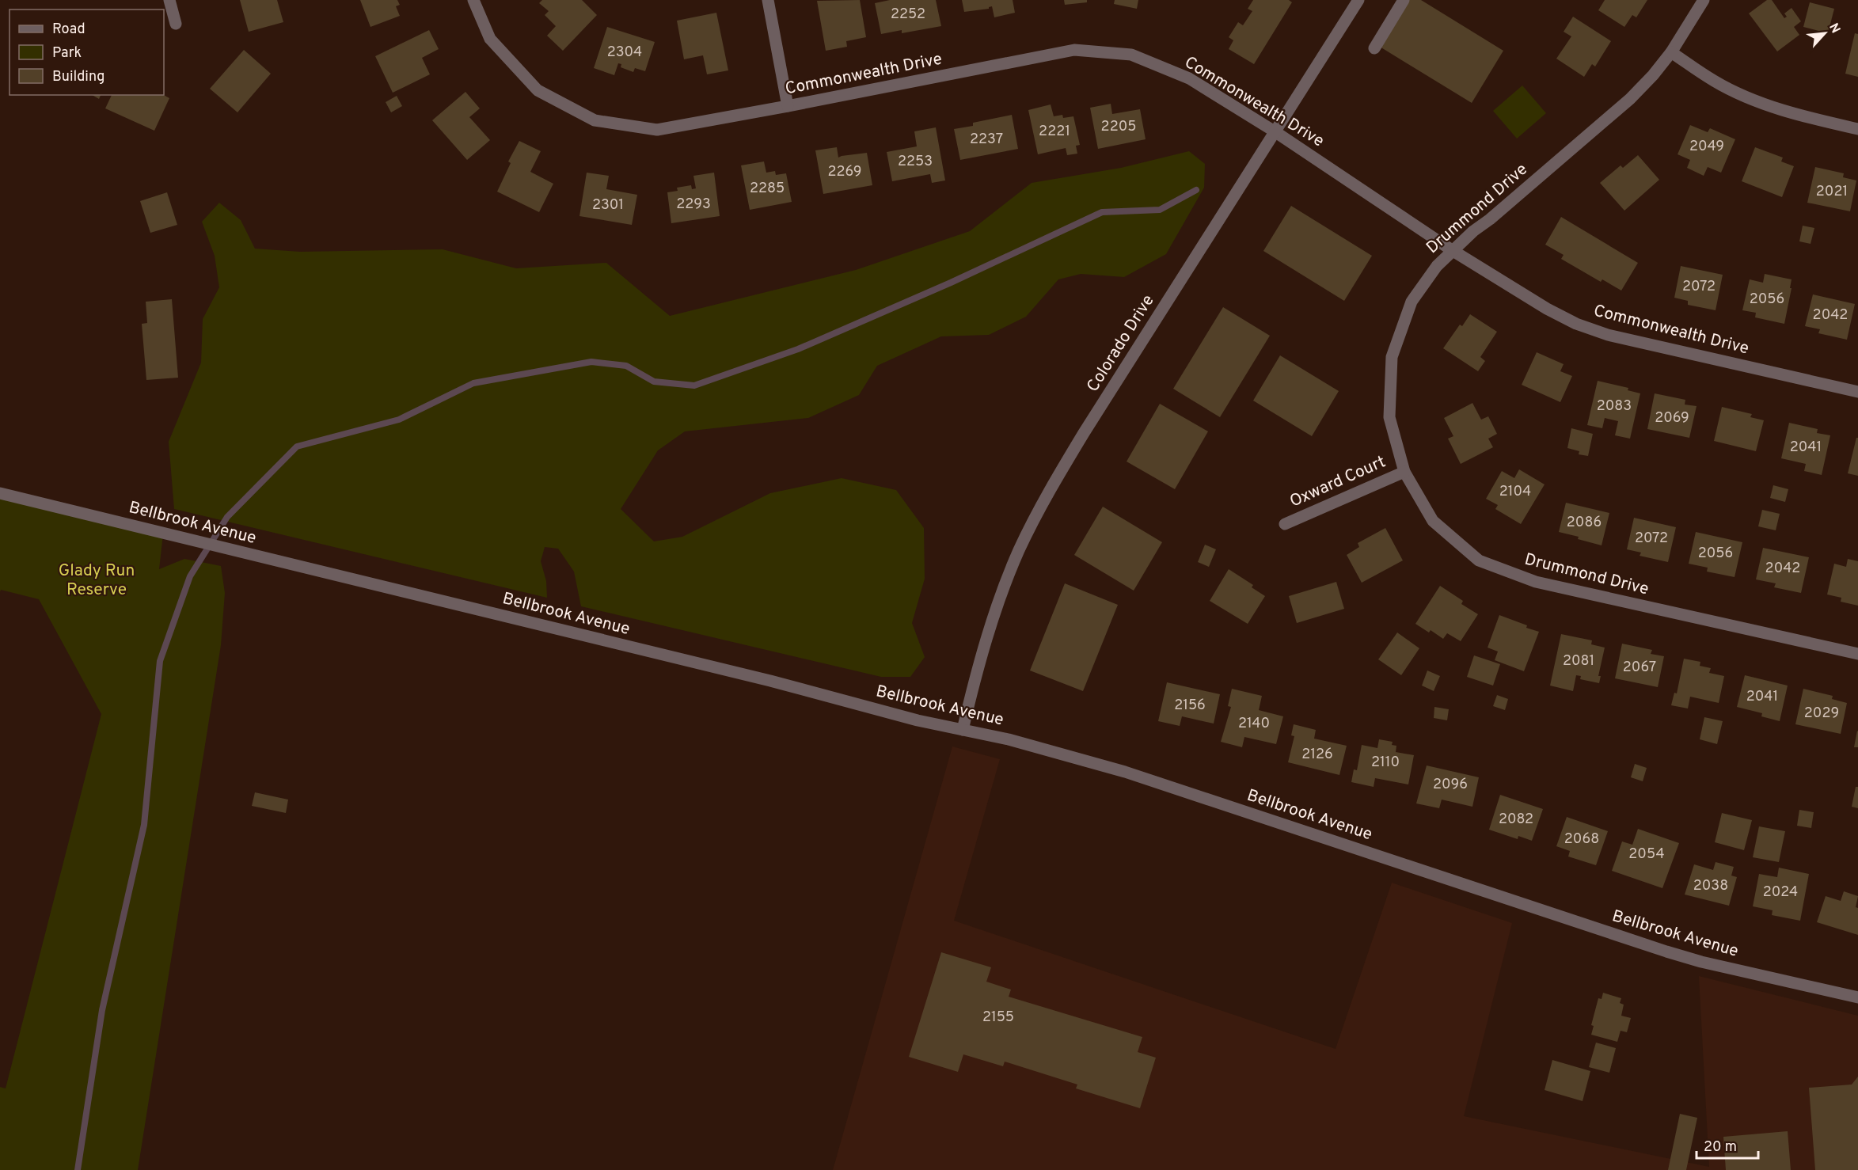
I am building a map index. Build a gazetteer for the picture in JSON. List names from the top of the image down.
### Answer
{
  "streets": {
    "street": [
      "Commonwealth Drive",
      "Drummond Drive",
      "Colorado Drive",
      "Oxward Court",
      "Bellbrook Avenue"
    ]
  },
  "crossings": [
    ["Commonwealth Drive", "Drummond Drive"],
    ["Commonwealth Drive", "Colorado Drive"],
    ["Drummond Drive", "Oxward Court"],
    ["Colorado Drive", "Bellbrook Avenue"]
  ],
  "parks": ["Glady Run Reserve"],
  "house_numbers": [
    "2252",
    "2304",
    "2205",
    "2221",
    "2237",
    "2049",
    "2253",
    "2269",
    "2285",
    "2021",
    "2293",
    "2301",
    "2072",
    "2056",
    "2042",
    "2083",
    "2069",
    "2041",
    "2104",
    "2086",
    "2072",
    "2056",
    "2042",
    "2081",
    "2067",
    "2041",
    "2156",
    "2029",
    "2140",
    "2126",
    "2110",
    "2096",
    "2082",
    "2068",
    "2054",
    "2038",
    "2024",
    "2155"
  ],
  "legend": ["Road", "Park", "Building"],
  "scale_bar": "20 m",
  "north": "top right"
}
